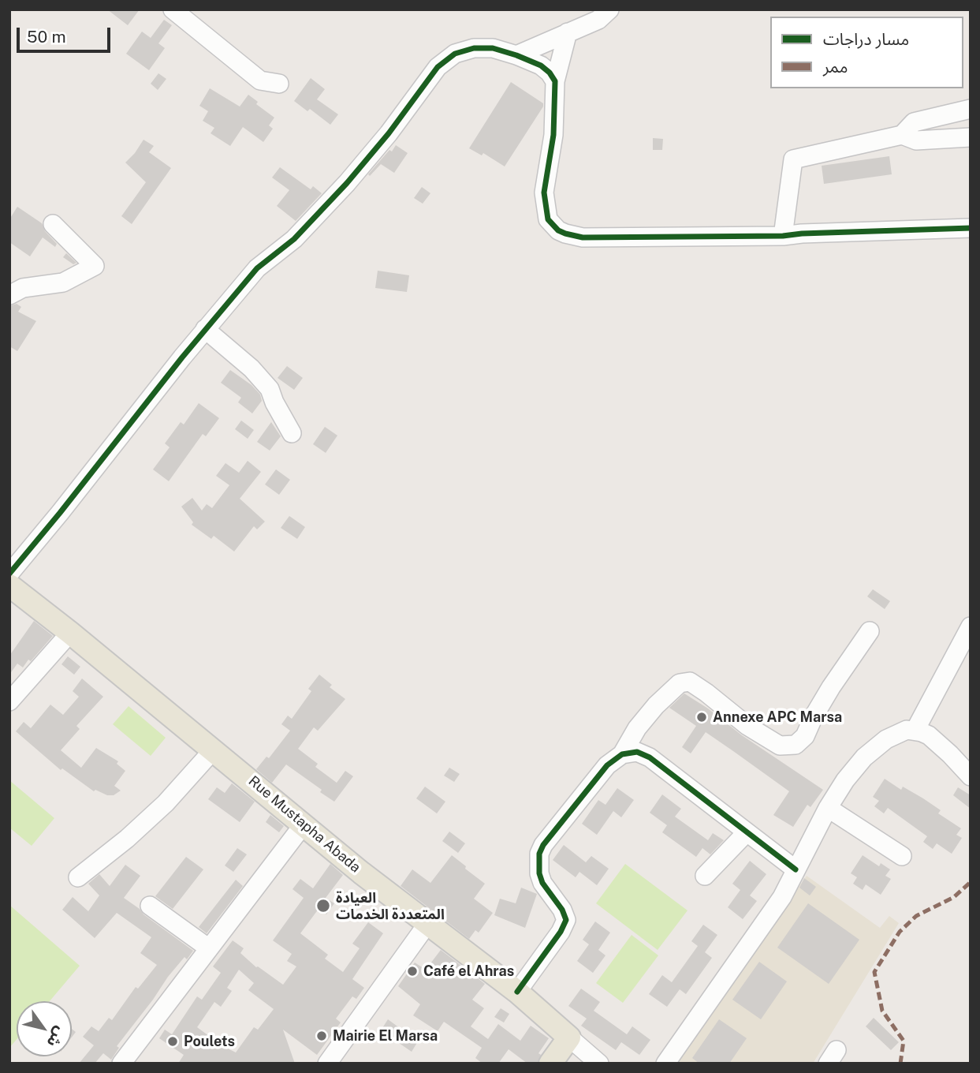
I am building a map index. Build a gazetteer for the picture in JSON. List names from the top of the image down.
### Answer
{
  "streets": {
    "main road": ["Rue Mustapha Abada"]
  },
  "places": [
    "Annexe APC Marsa",
    "العيادة المتعددة الخدمات",
    "Café el Ahras",
    "Mairie El Marsa",
    "Poulets"
  ],
  "legend": ["مسار دراجات", "ممر"],
  "scale_bar": "50 m",
  "north": "bottom right"
}
